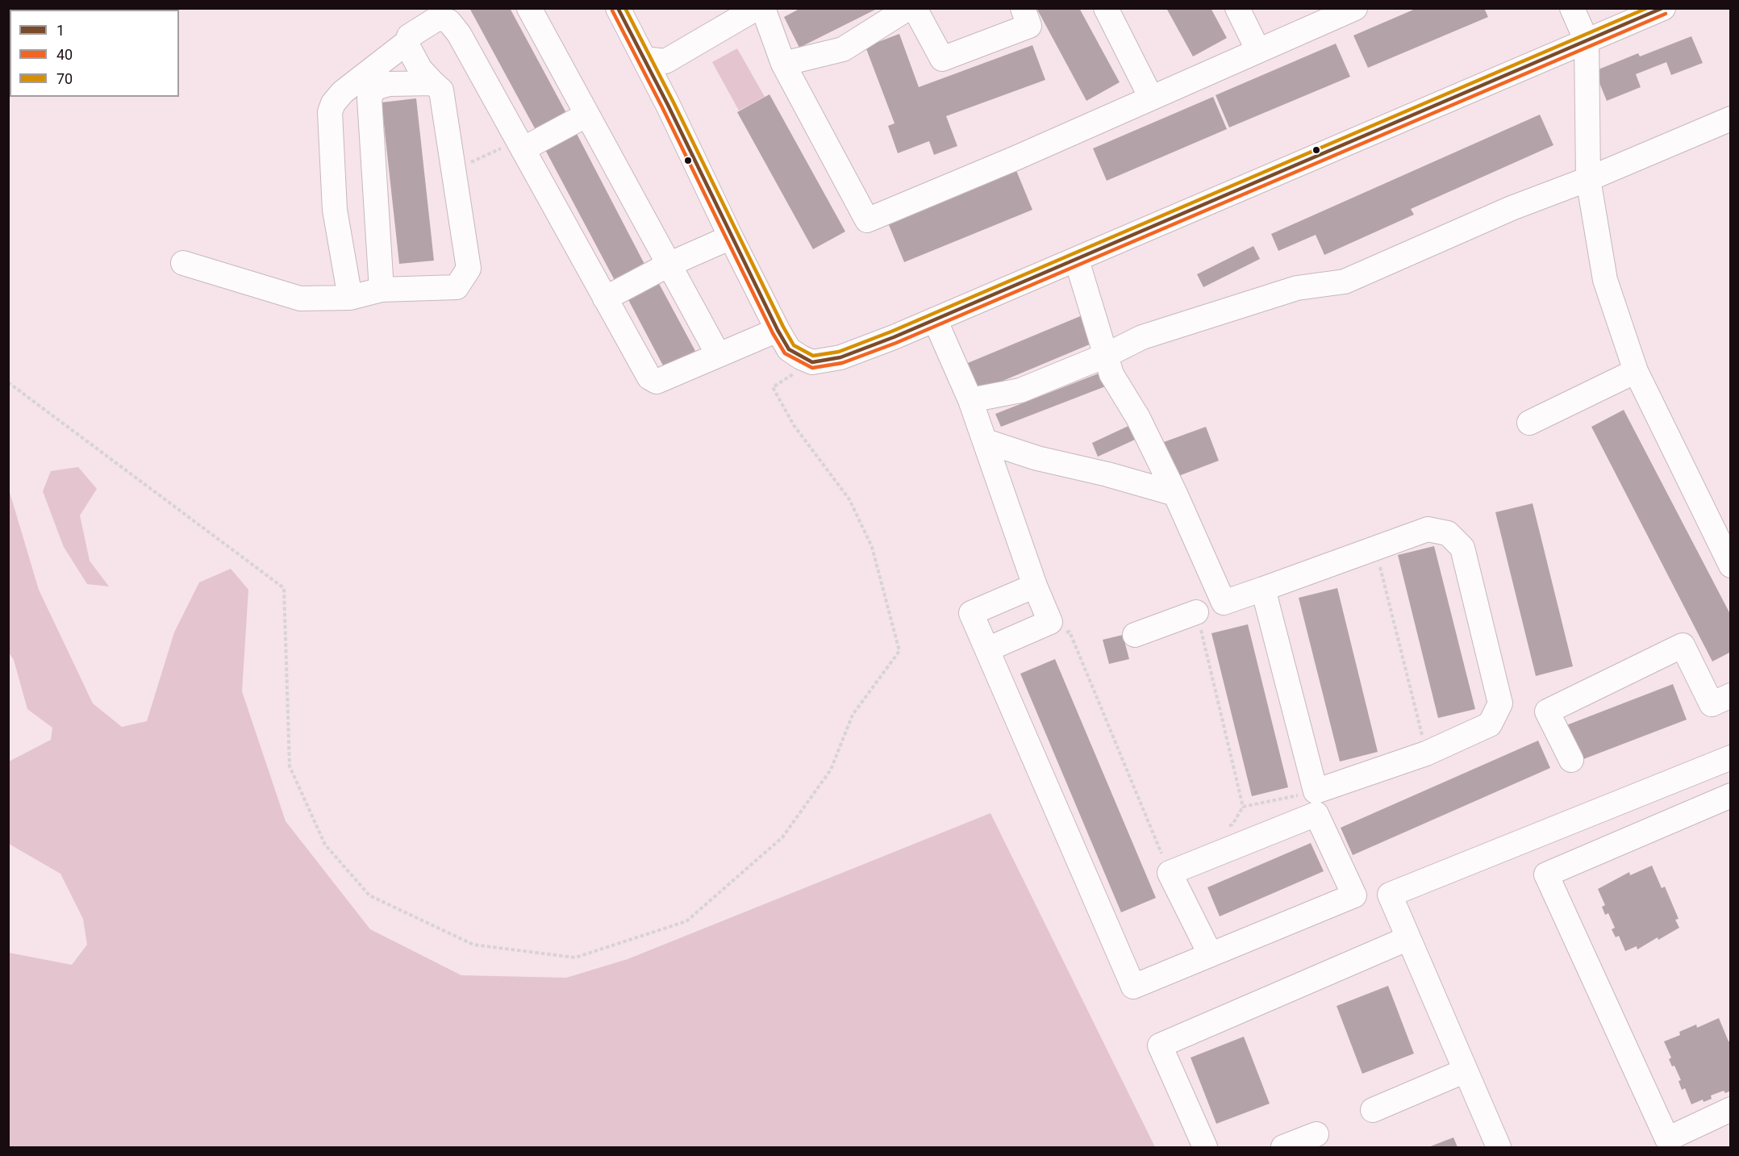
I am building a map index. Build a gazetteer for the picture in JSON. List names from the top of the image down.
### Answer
{
  "lines": ["transit line 1", "transit line 70", "transit line 40"],
  "legend": ["1", "40", "70"]
}
